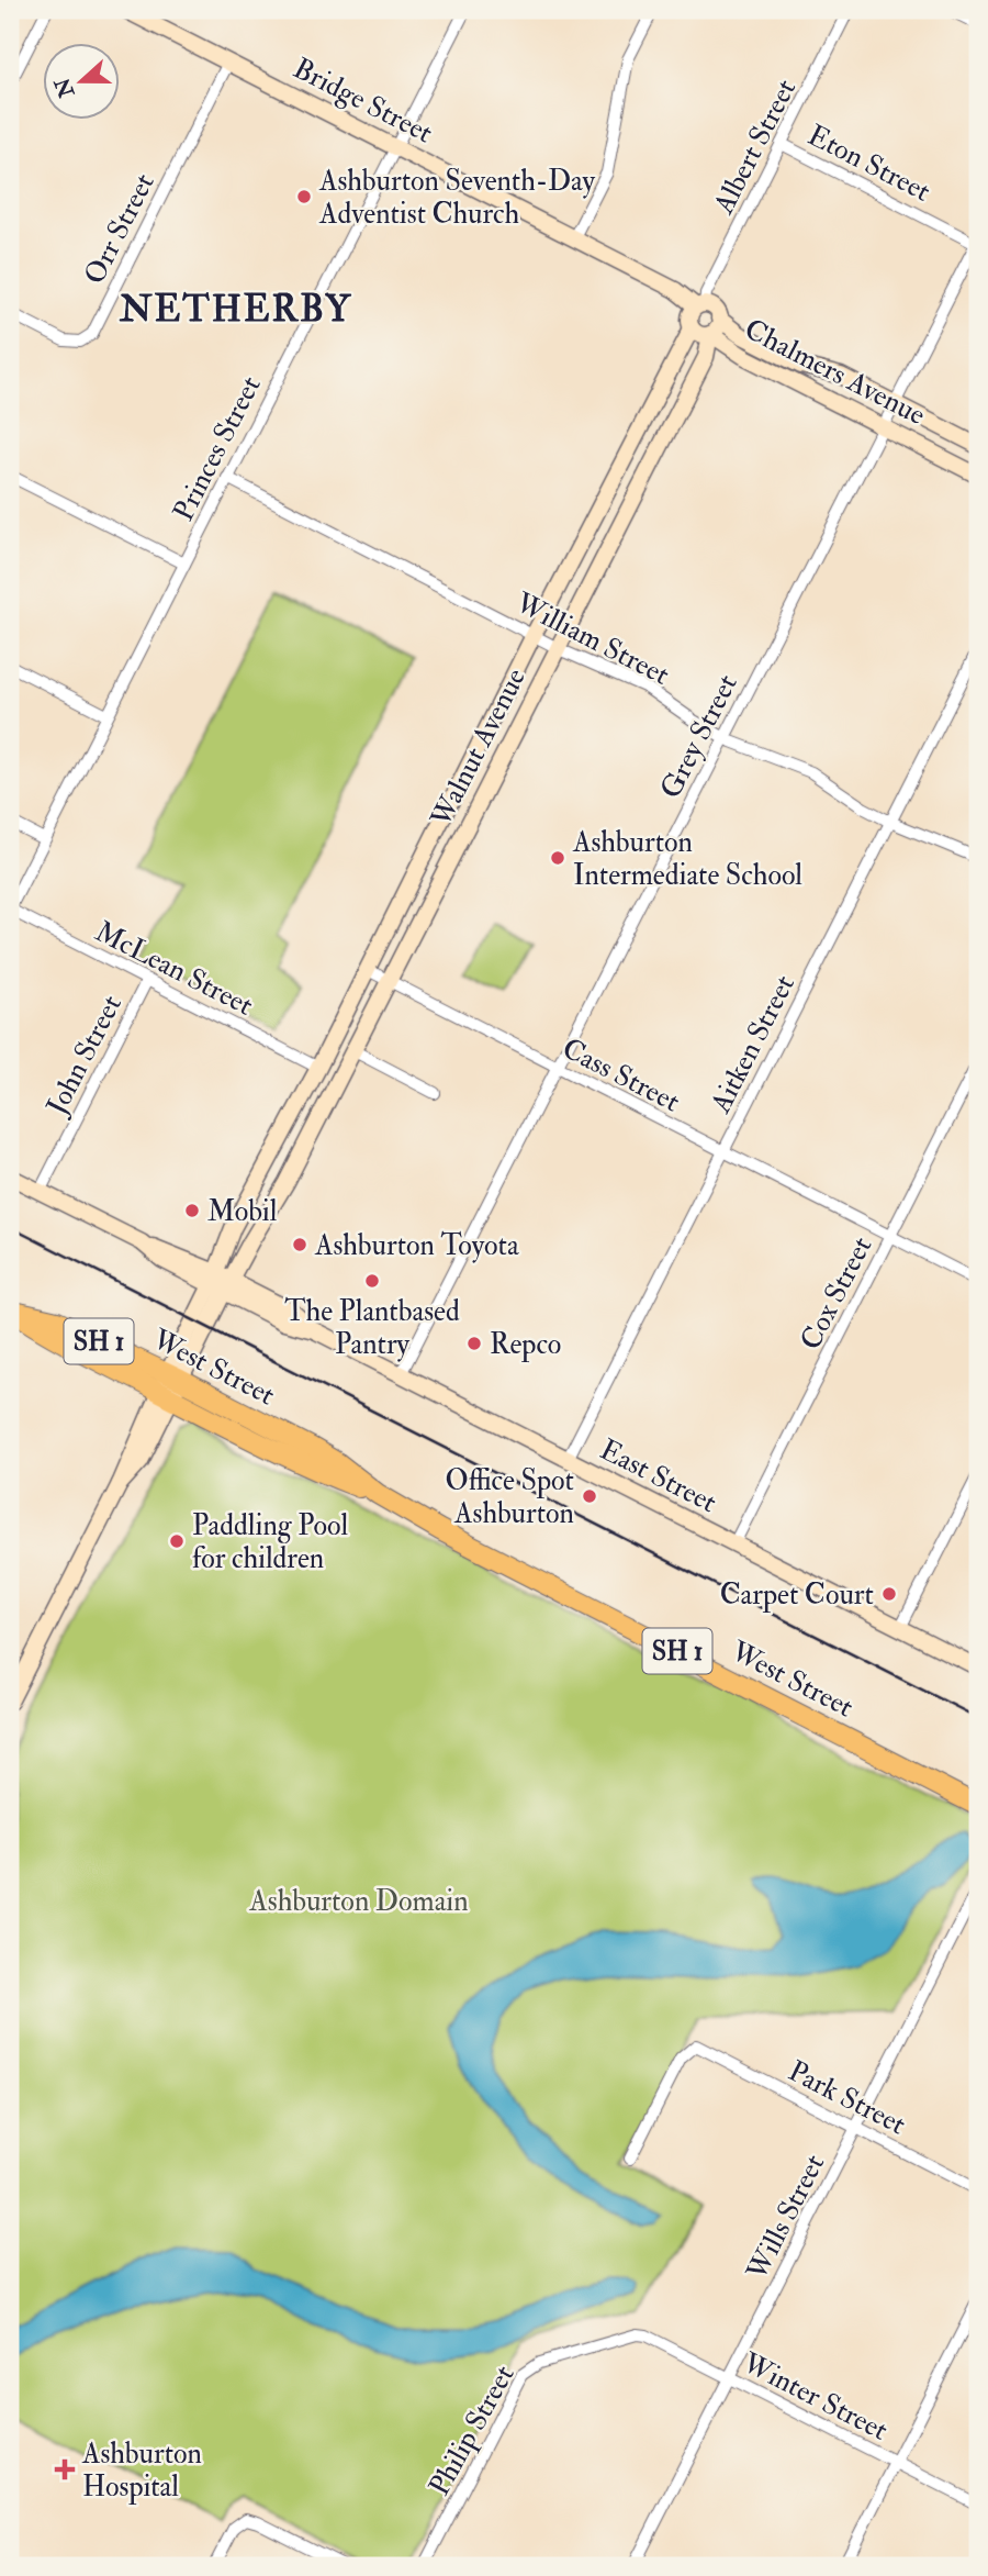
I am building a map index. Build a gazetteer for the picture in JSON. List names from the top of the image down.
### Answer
{
  "streets": {
    "highway": ["SH 1", "West Street"],
    "street": [
      "Bridge Street",
      "Albert Street",
      "Eton Street",
      "Orr Street",
      "Chalmers Avenue",
      "Princes Street",
      "William Street",
      "Grey Street",
      "Walnut Avenue",
      "McLean Street",
      "Aitken Street",
      "John Street",
      "Cass Street",
      "Cox Street",
      "East Street",
      "Park Street",
      "Wills Street",
      "Winter Street",
      "Philip Street"
    ]
  },
  "crossings": [
    ["Bridge Street", "Albert Street"],
    ["Bridge Street", "Orr Street"],
    ["Bridge Street", "Chalmers Avenue"],
    ["Bridge Street", "Princes Street"],
    ["Bridge Street", "Walnut Avenue"],
    ["Albert Street", "Eton Street"],
    ["Albert Street", "Chalmers Avenue"],
    ["Albert Street", "Walnut Avenue"],
    ["Eton Street", "Grey Street"],
    ["Chalmers Avenue", "Grey Street"],
    ["Chalmers Avenue", "Walnut Avenue"],
    ["Princes Street", "William Street"],
    ["Princes Street", "McLean Street"],
    ["William Street", "Grey Street"],
    ["William Street", "Walnut Avenue"],
    ["William Street", "Aitken Street"],
    ["Grey Street", "Cass Street"],
    ["Grey Street", "East Street"],
    ["Walnut Avenue", "McLean Street"],
    ["Walnut Avenue", "Cass Street"],
    ["Walnut Avenue", "West Street"],
    ["Walnut Avenue", "East Street"],
    ["McLean Street", "John Street"],
    ["Aitken Street", "Cass Street"],
    ["Aitken Street", "East Street"],
    ["John Street", "East Street"],
    ["Cass Street", "Cox Street"],
    ["Cox Street", "East Street"],
    ["Park Street", "Wills Street"],
    ["Wills Street", "Winter Street"],
    ["Winter Street", "Philip Street"]
  ],
  "districts": ["NETHERBY"],
  "parks": ["Ashburton Domain"],
  "places": {
    "other": [
      "Ashburton Seventh-Day Adventist Church",
      "Ashburton Intermediate School",
      "Mobil",
      "Ashburton Toyota",
      "The Plantbased Pantry",
      "Repco",
      "Office Spot Ashburton",
      "Paddling Pool for children",
      "Carpet Court"
    ],
    "health": ["Ashburton Hospital"]
  },
  "north": "left"
}
